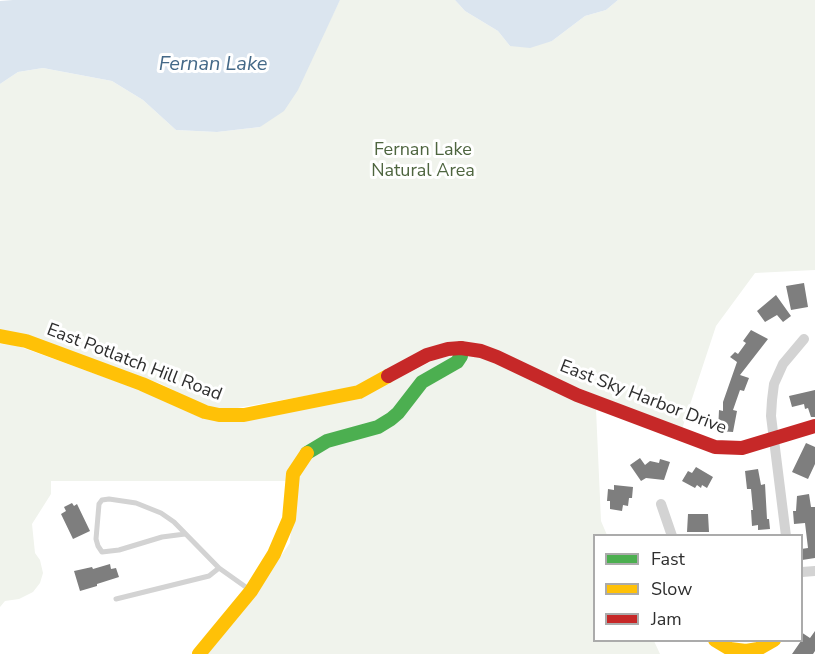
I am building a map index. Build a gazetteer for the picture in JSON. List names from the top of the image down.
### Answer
{
  "streets": {
    "street": ["East Potlatch Hill Road", "East Sky Harbor Drive"]
  },
  "crossings": [
    ["East Potlatch Hill Road", "East Sky Harbor Drive"]
  ],
  "water": ["Fernan Lake"],
  "parks": ["Fernan Lake Natural Area"],
  "legend": ["Fast", "Slow", "Jam"]
}
